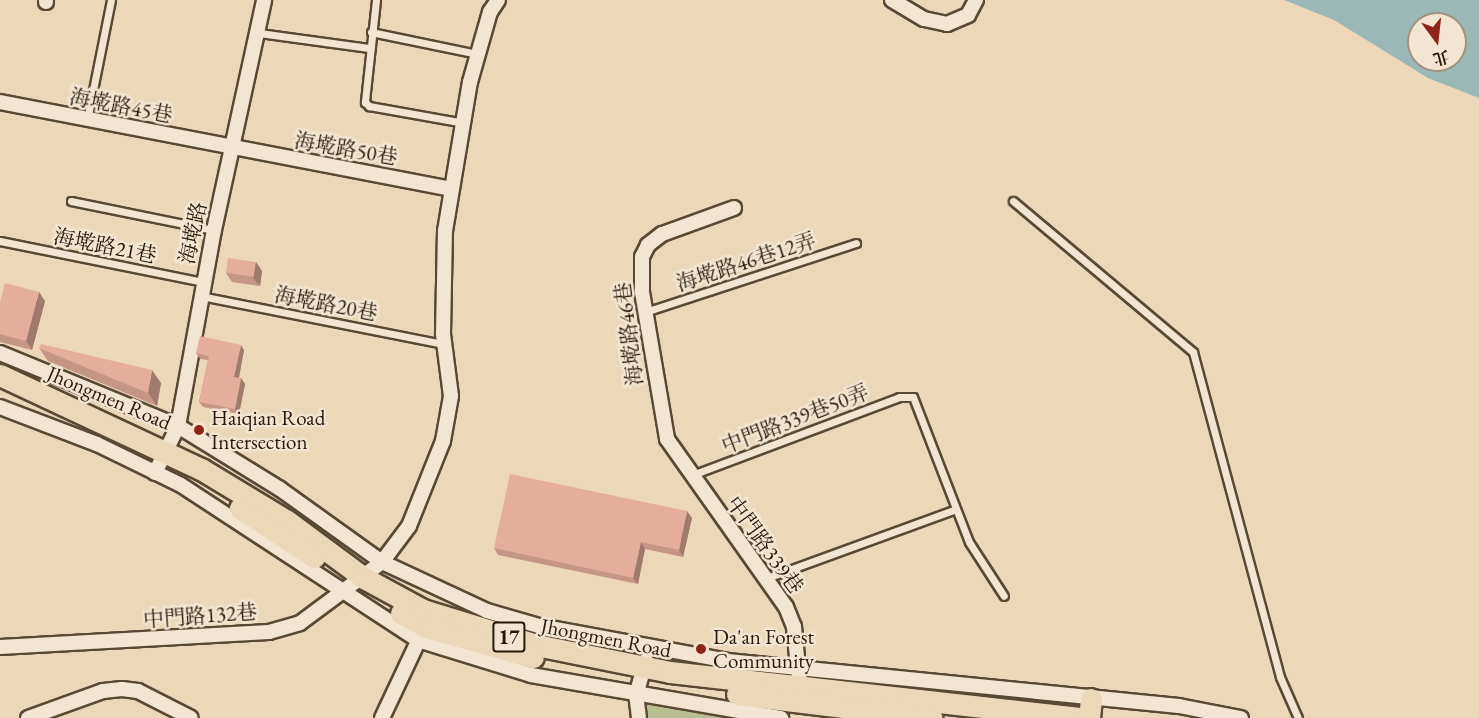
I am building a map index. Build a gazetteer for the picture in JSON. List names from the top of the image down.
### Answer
{
  "streets": {
    "main road": ["Jhongmen Road", "17"],
    "street": [
      "海墘路45巷",
      "海墘路50巷",
      "海墘路",
      "海墘路46巷",
      "中門路339巷",
      "中門路132巷"
    ],
    "lane": [
      "海墘路21巷",
      "海墘路46巷12弄",
      "海墘路20巷",
      "中門路339巷50弄"
    ]
  },
  "crossings": [
    ["海墘路45巷", "海墘路50巷"],
    ["海墘路45巷", "海墘路"],
    ["海墘路50巷", "海墘路"],
    ["海墘路50巷", "中門路132巷"],
    ["海墘路", "海墘路21巷"],
    ["海墘路", "海墘路20巷"],
    ["海墘路", "Jhongmen Road"],
    ["海墘路21巷", "海墘路20巷"],
    ["海墘路46巷12弄", "海墘路46巷"],
    ["海墘路20巷", "中門路132巷"],
    ["海墘路46巷", "中門路339巷"],
    ["Jhongmen Road", "中門路339巷"],
    ["Jhongmen Road", "中門路132巷"],
    ["中門路339巷50弄", "中門路339巷"]
  ],
  "places": ["Haiqian Road Intersection", "Da'an Forest Community"],
  "north": "bottom"
}
